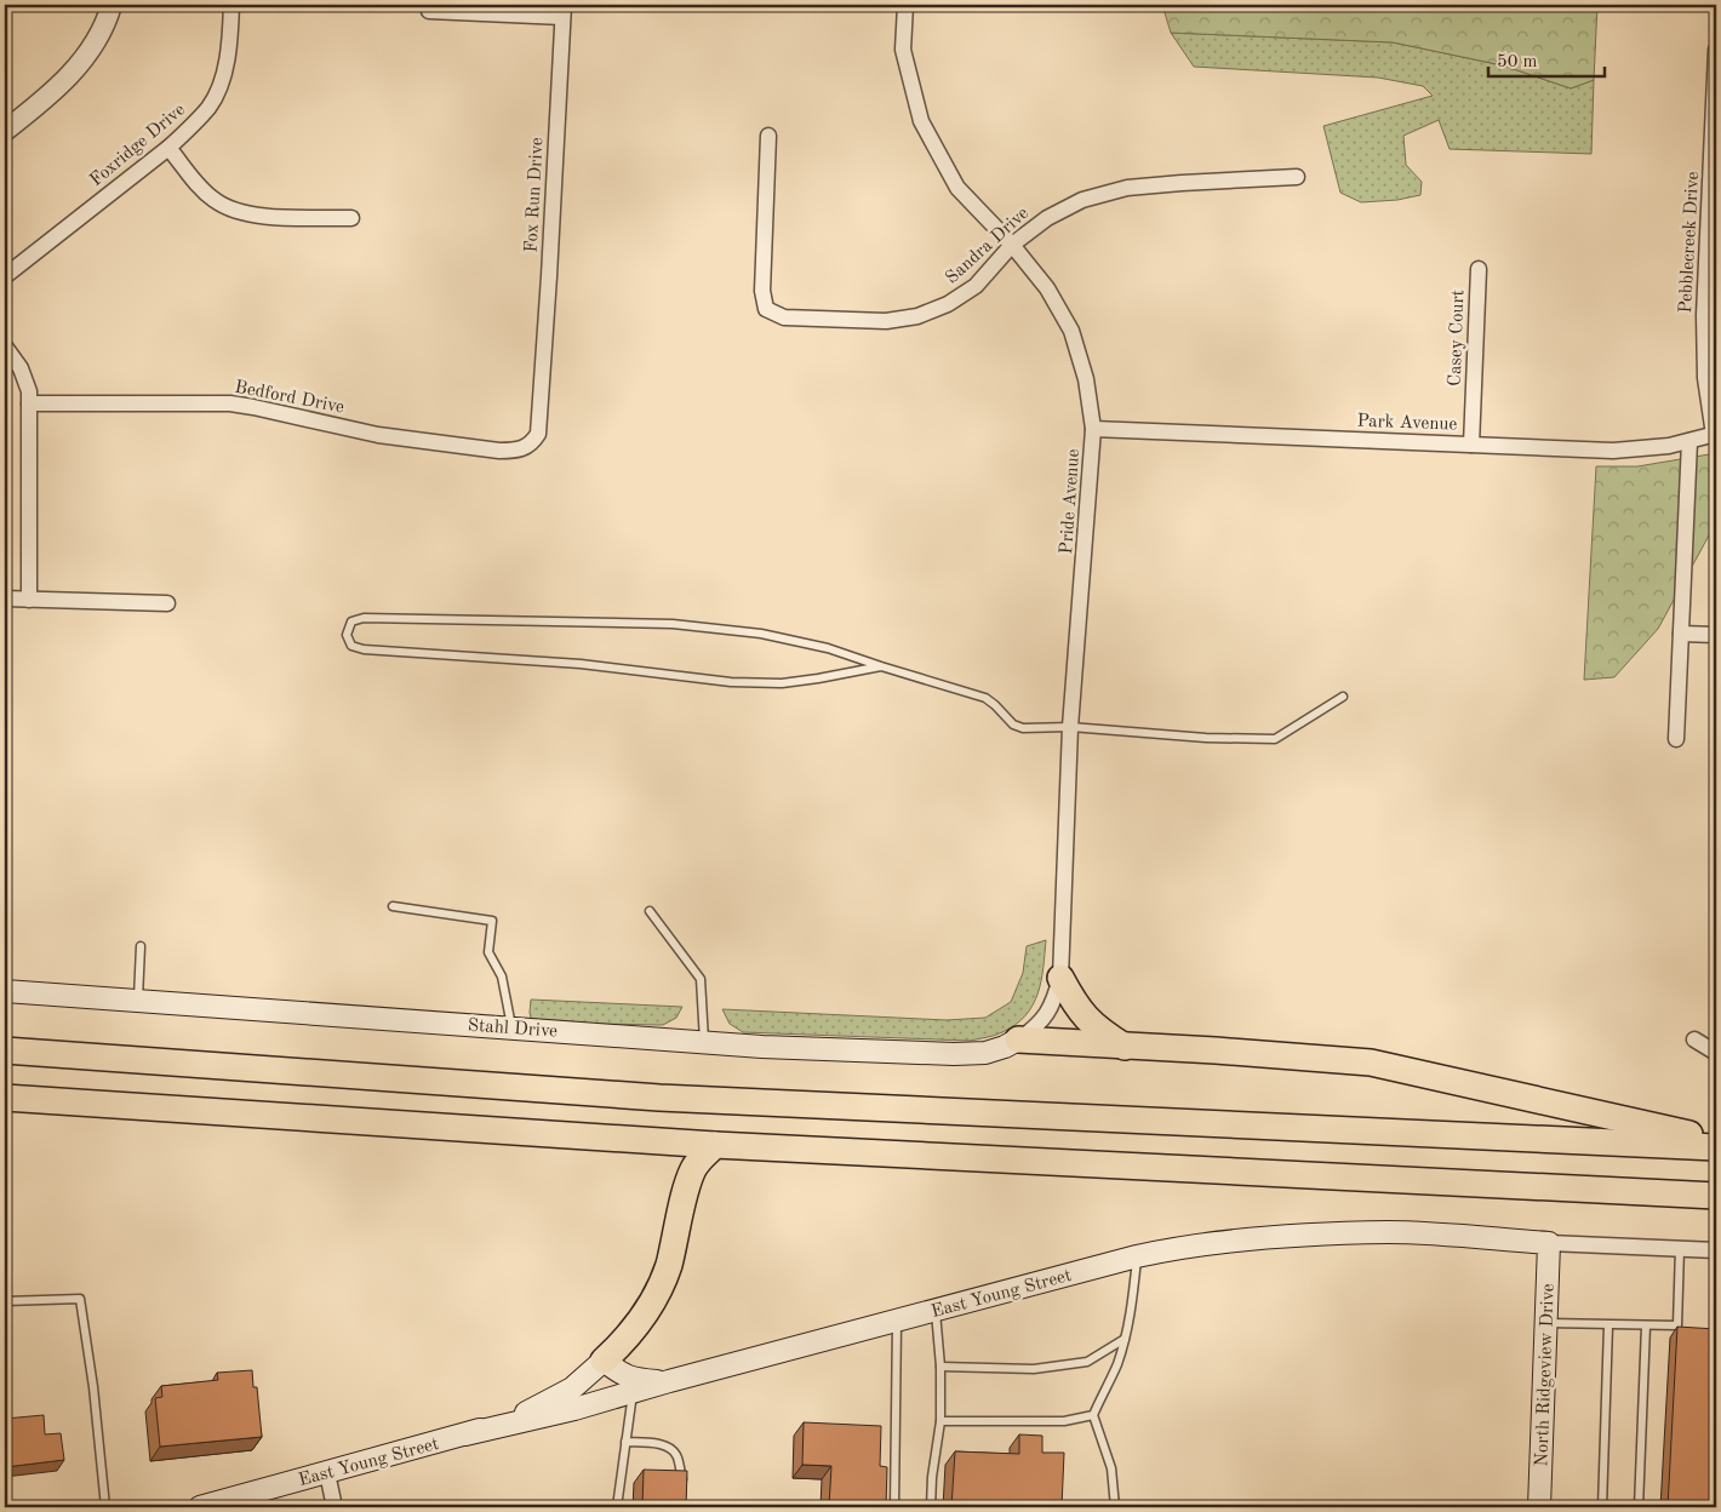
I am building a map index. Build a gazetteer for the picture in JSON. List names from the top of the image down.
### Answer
{
  "streets": {
    "main road": ["Stahl Drive", "East Young Street", "North Ridgeview Drive"],
    "street": [
      "Foxridge Drive",
      "Fox Run Drive",
      "Pebblecreek Drive",
      "Sandra Drive",
      "Casey Court",
      "Bedford Drive",
      "Park Avenue",
      "Pride Avenue"
    ]
  },
  "crossings": [
    ["Fox Run Drive", "Bedford Drive"],
    ["Pebblecreek Drive", "Park Avenue"],
    ["Sandra Drive", "Pride Avenue"],
    ["Casey Court", "Park Avenue"],
    ["Park Avenue", "Pride Avenue"],
    ["Pride Avenue", "Stahl Drive"],
    ["East Young Street", "North Ridgeview Drive"]
  ],
  "scale_bar": "50 m"
}
